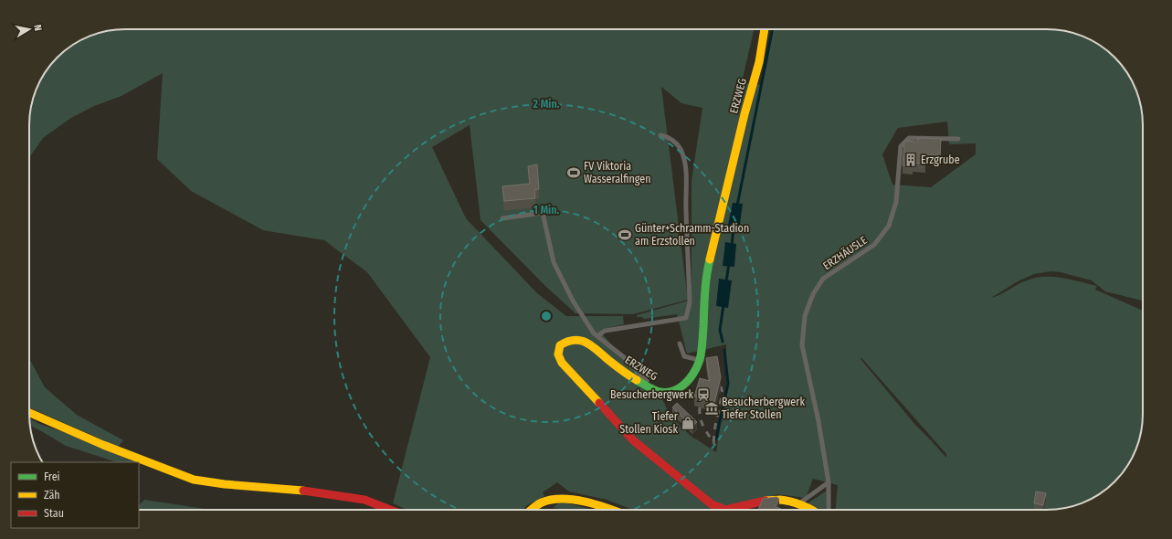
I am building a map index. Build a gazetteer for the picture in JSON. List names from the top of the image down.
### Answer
{
  "streets": {
    "street": ["ERZWEG"],
    "lane": ["ERZHÄUSLE"]
  },
  "places": {
    "building": ["Erzgrube"],
    "sports": ["FV Viktoria Wasseralfingen", "Günter+Schramm-Stadion am Erzstollen"],
    "station": ["Besucherbergwerk"],
    "museum": ["Besucherbergwerk Tiefer Stollen"],
    "shop": ["Tiefer Stollen Kiosk"]
  },
  "legend": ["Frei", "Zäh", "Stau"],
  "north": "right",
  "rings": ["2 Min.", "1 Min."]
}
